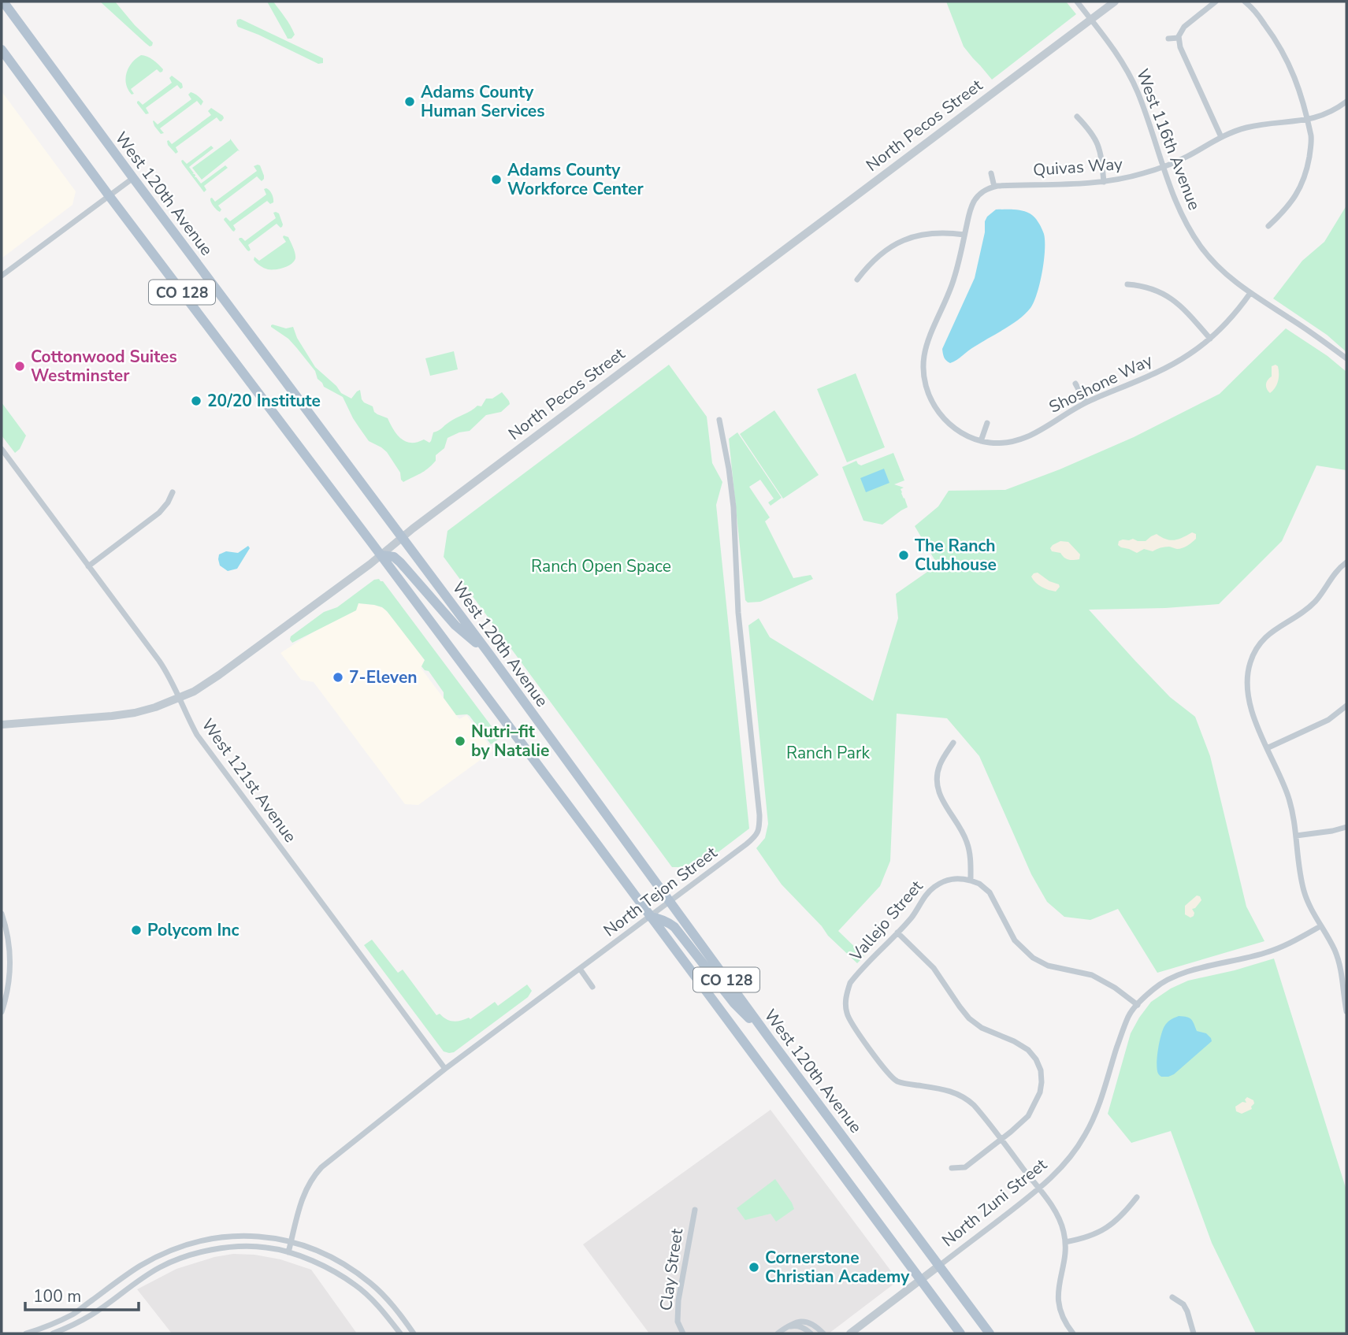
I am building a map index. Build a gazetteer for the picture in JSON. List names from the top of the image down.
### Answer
{
  "streets": {
    "main road": ["West 120th Avenue", "CO 128"],
    "street": [
      "North Pecos Street",
      "West 116th Avenue",
      "Quivas Way",
      "Shoshone Way",
      "West 121st Avenue",
      "North Tejon Street",
      "Vallejo Street",
      "North Zuni Street",
      "Clay Street"
    ]
  },
  "crossings": [
    ["North Pecos Street", "West 116th Avenue"],
    ["North Pecos Street", "West 120th Avenue"],
    ["North Pecos Street", "CO 128"],
    ["North Pecos Street", "West 121st Avenue"],
    ["West 116th Avenue", "Quivas Way"],
    ["West 116th Avenue", "Shoshone Way"],
    ["West 120th Avenue", "North Tejon Street"],
    ["West 120th Avenue", "North Zuni Street"],
    ["CO 128", "North Tejon Street"],
    ["CO 128", "North Zuni Street"],
    ["West 121st Avenue", "North Tejon Street"]
  ],
  "parks": ["Ranch Open Space", "Ranch Park"],
  "places": [
    "Adams County Human Services",
    "Adams County Workforce Center",
    "Cottonwood Suites Westminster",
    "20/20 Institute",
    "The Ranch Clubhouse",
    "7-Eleven",
    "Nutri–fit by Natalie",
    "Polycom Inc",
    "Cornerstone Christian Academy"
  ],
  "scale_bar": "100 m"
}
